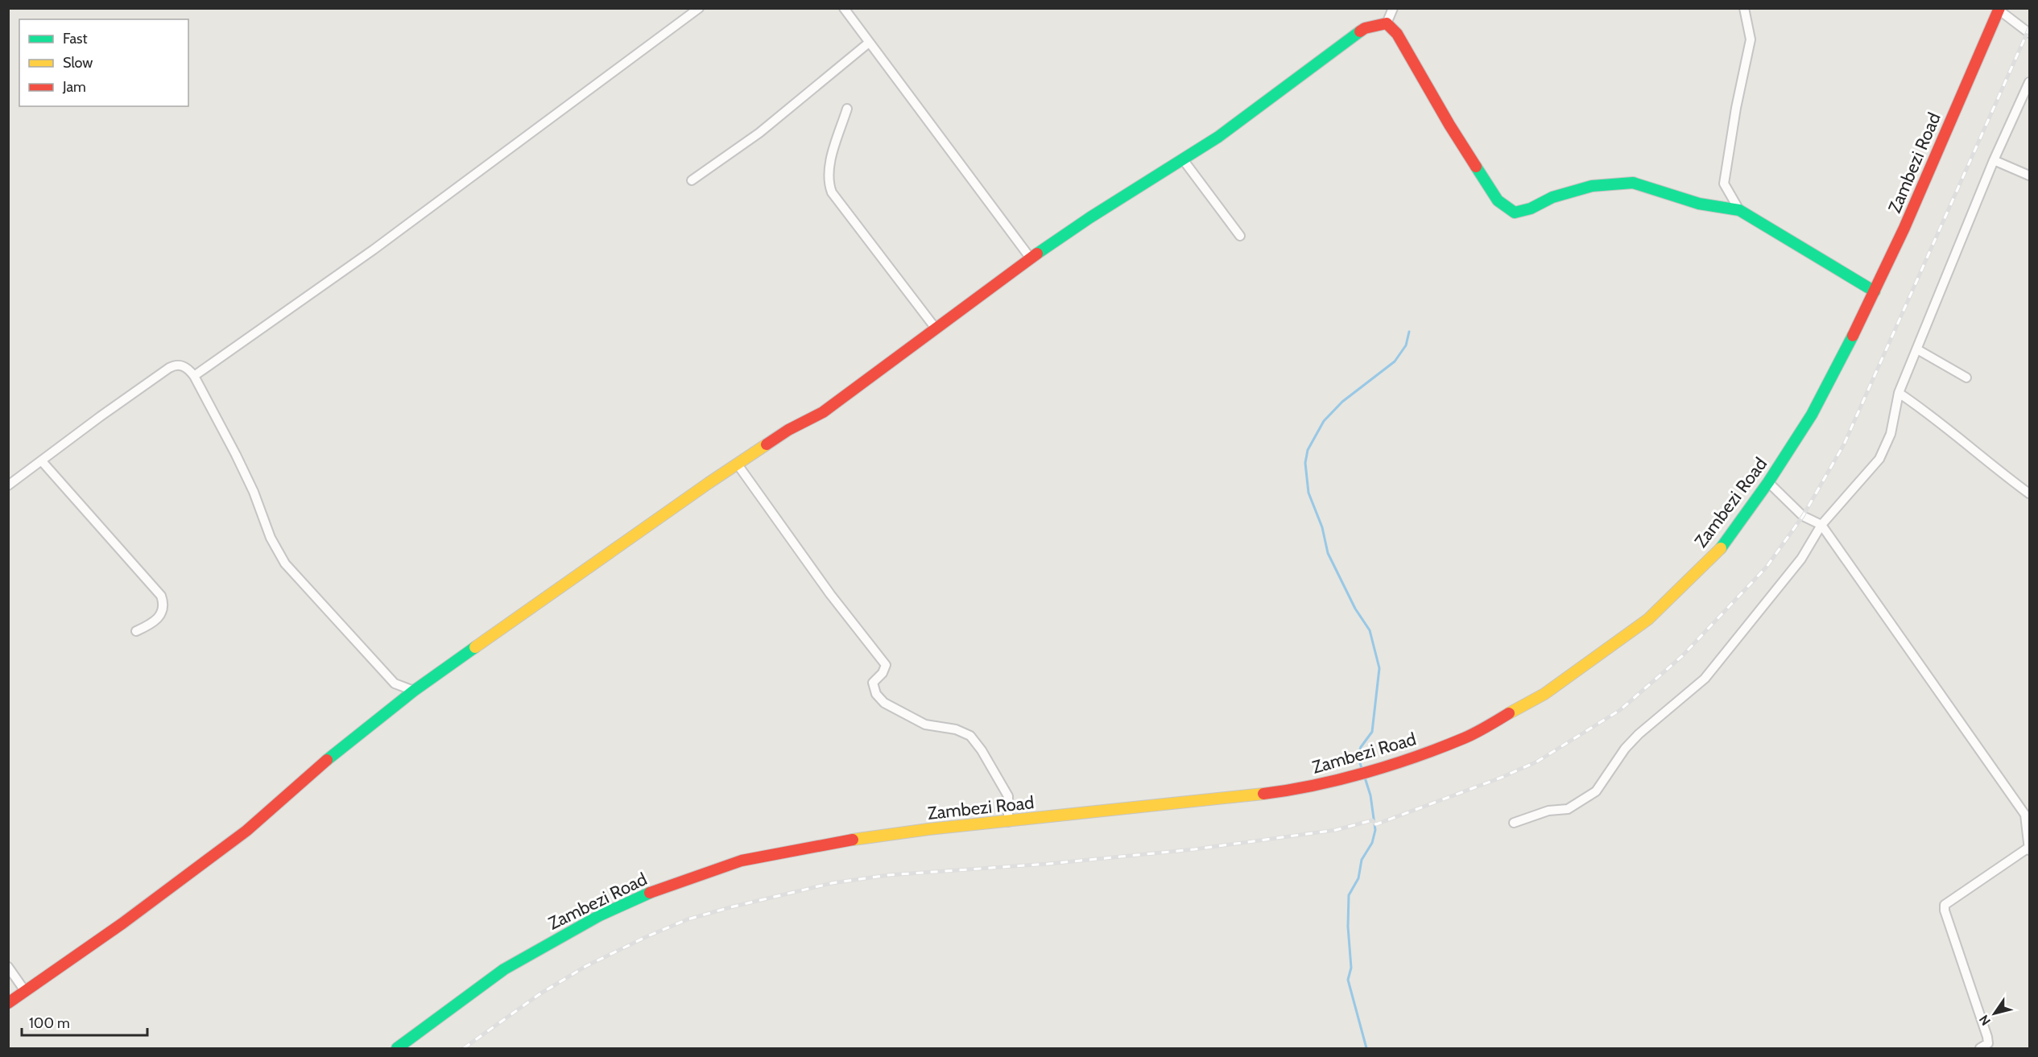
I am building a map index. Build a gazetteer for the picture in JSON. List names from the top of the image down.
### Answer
{
  "streets": {
    "street": ["Zambezi Road"]
  },
  "legend": ["Fast", "Slow", "Jam"],
  "scale_bar": "100 m",
  "north": "bottom left"
}
